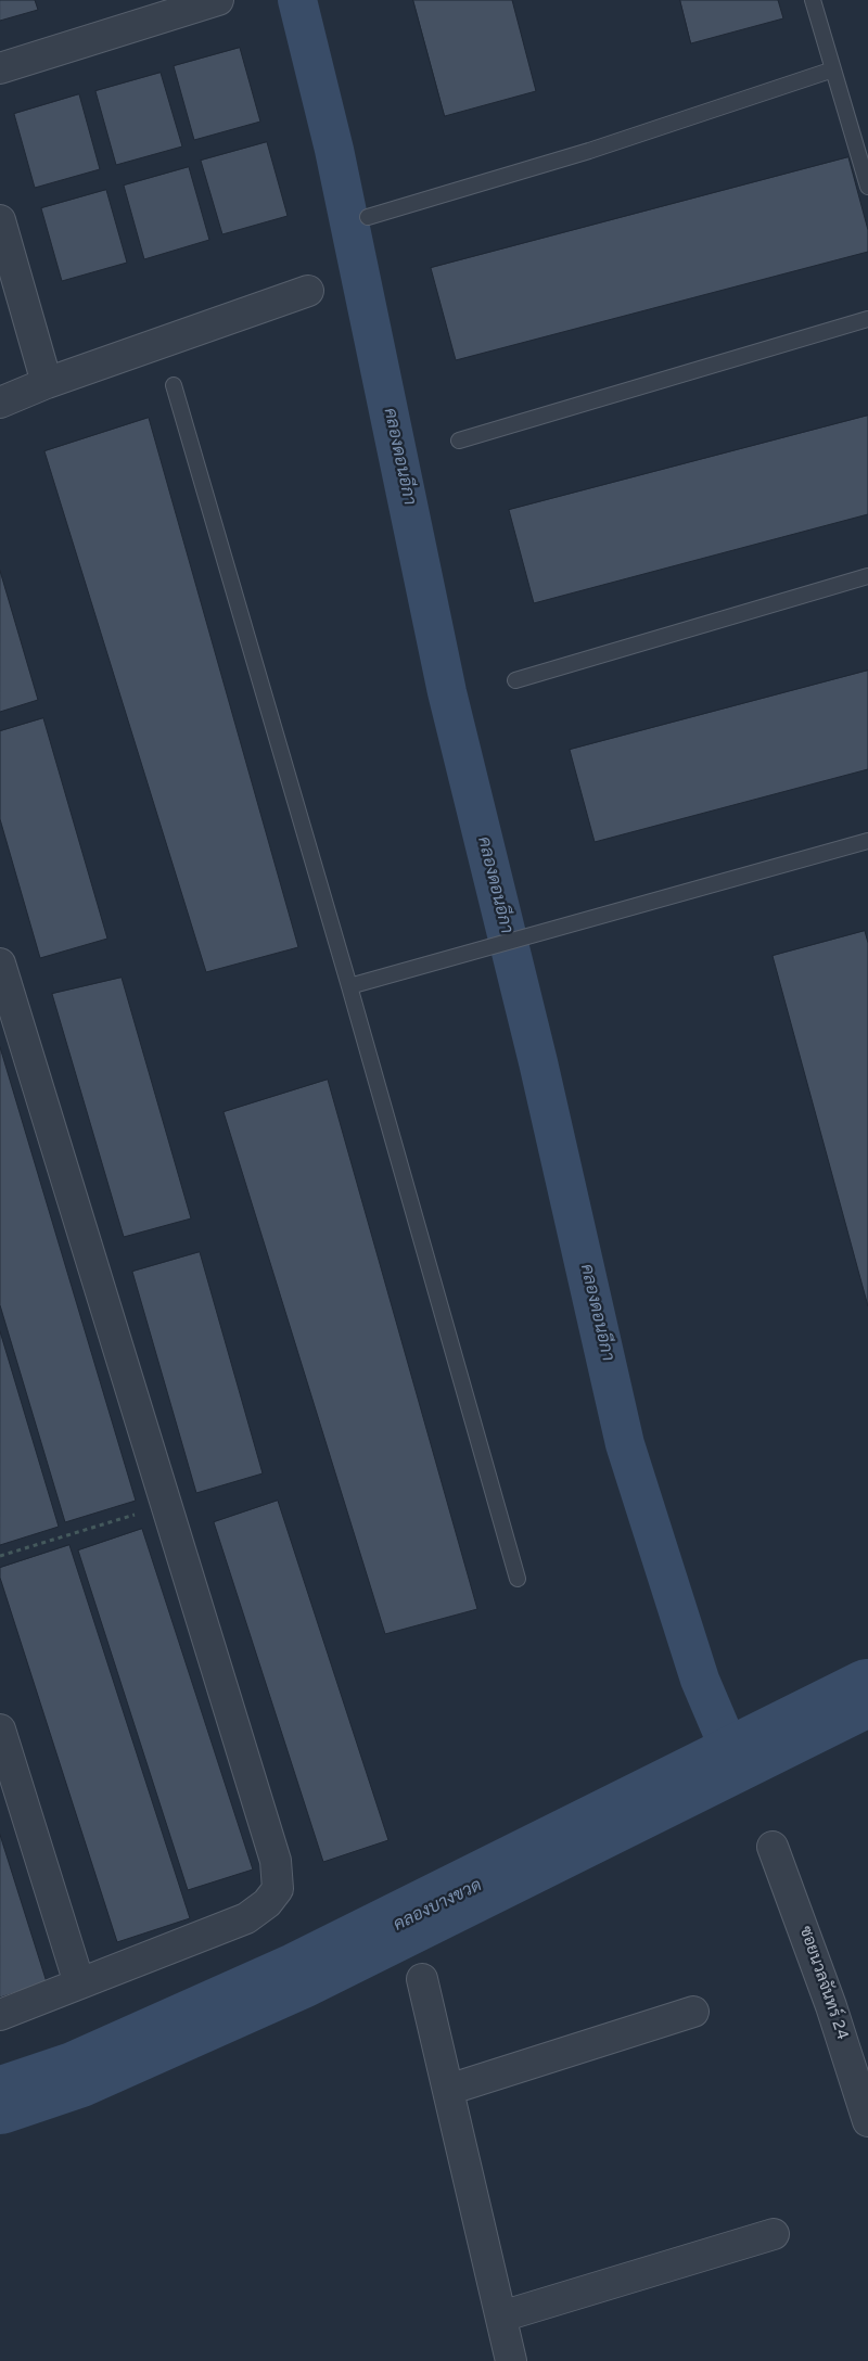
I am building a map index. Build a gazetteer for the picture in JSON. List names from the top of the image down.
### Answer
{
  "streets": {
    "street": ["ซอยนวลจันทร์ 24"]
  },
  "water": ["คลองดอนอีกา", "คลองบางขวด"]
}
